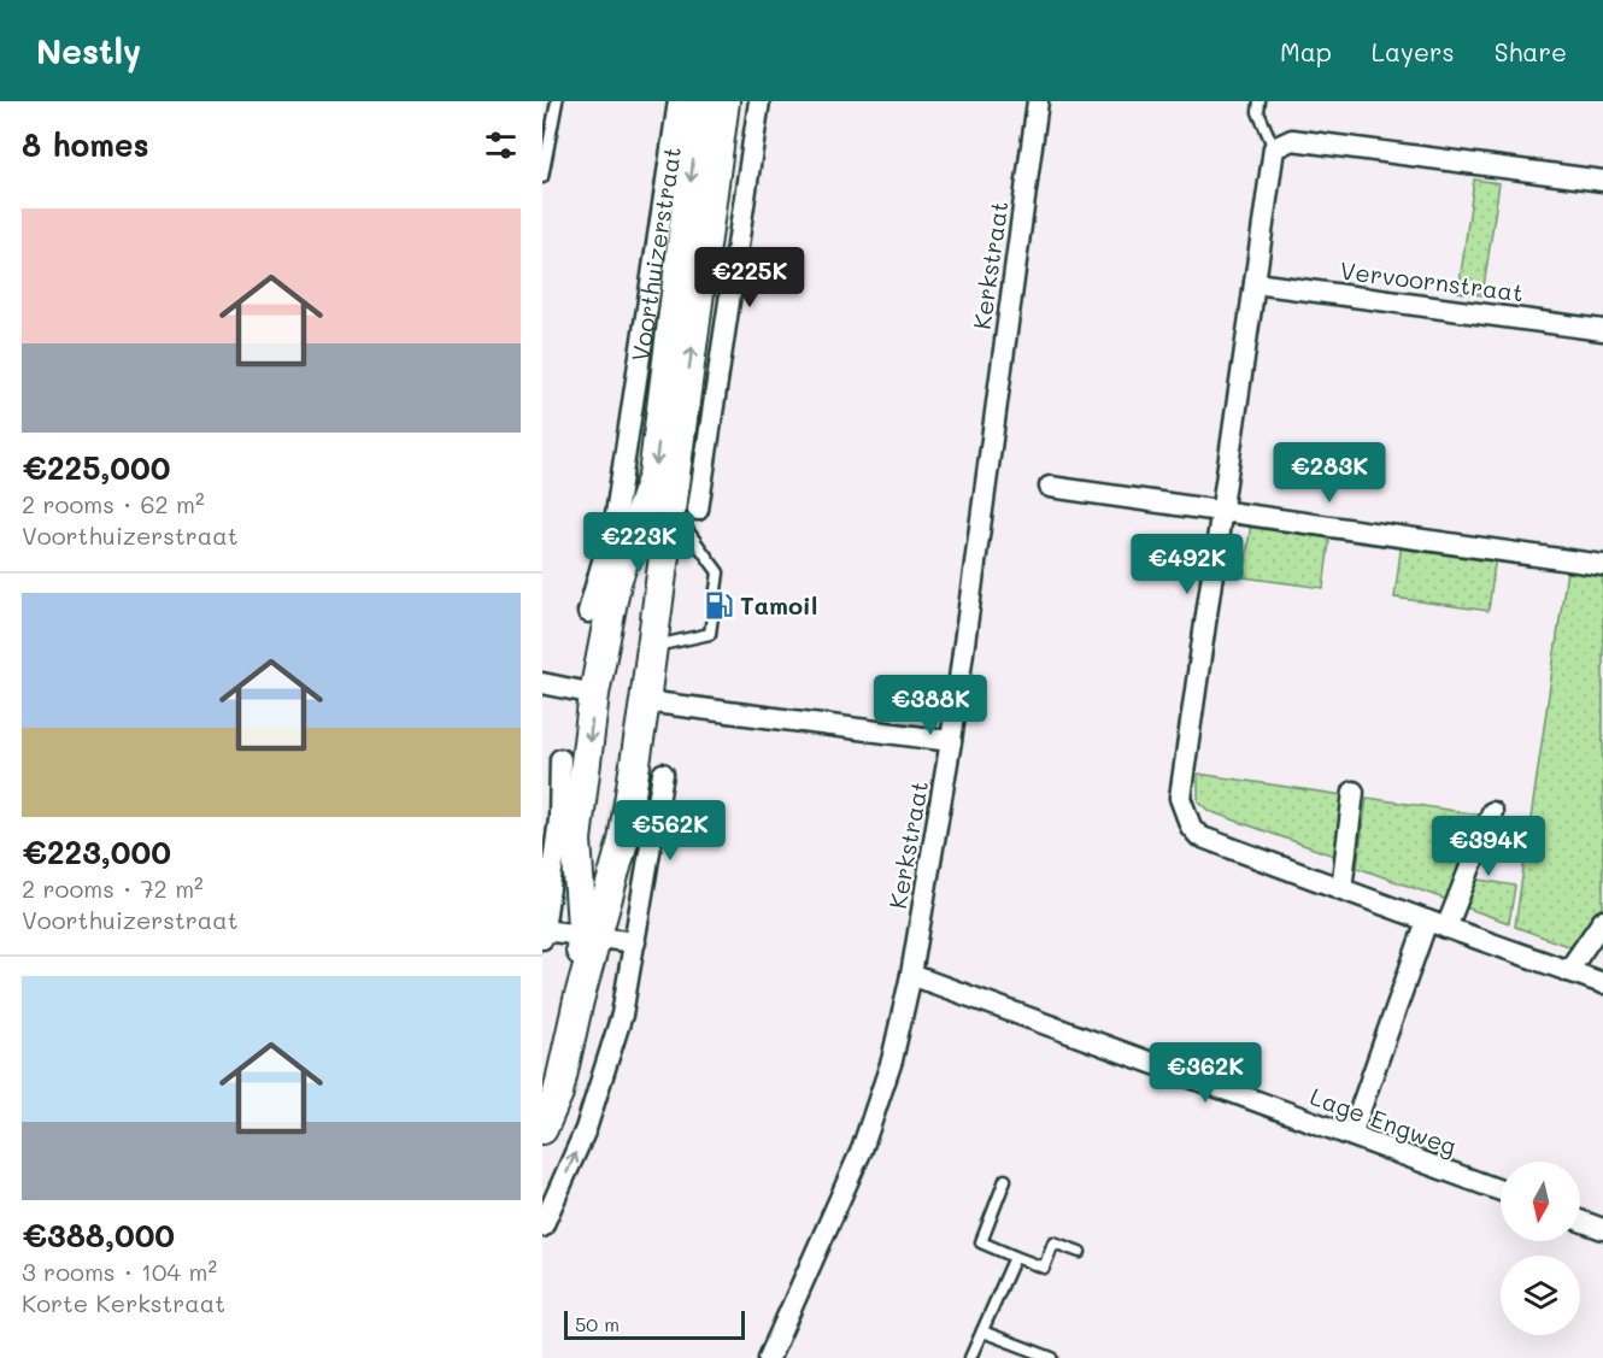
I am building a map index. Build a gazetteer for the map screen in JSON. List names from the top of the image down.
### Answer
{
  "streets": {
    "main road": ["Voorthuizerstraat"],
    "street": ["Kerkstraat", "Vervoornstraat", "Lage Engweg"]
  },
  "crossings": [
    ["Kerkstraat", "Lage Engweg"]
  ],
  "places": {
    "fuel station": ["Tamoil"]
  },
  "scale_bar": "50 m",
  "north": "bottom",
  "page": {
    "header": "Nestly",
    "nav": ["Map", "Layers", "Share"],
    "heading": "8 homes",
    "list": [
      {
        "name": "€225,000",
        "note": "2 rooms · 62 m² · Voorthuizerstraat"
      },
      {
        "name": "€223,000",
        "note": "2 rooms · 72 m² · Voorthuizerstraat"
      },
      {
        "name": "€388,000",
        "note": "3 rooms · 104 m² · Korte Kerkstraat"
      }
    ],
    "price": [
      "€225K",
      "€283K",
      "€223K",
      "€492K",
      "€388K",
      "€562K",
      "€394K",
      "€362K"
    ],
    "scale": "50 m"
  }
}
